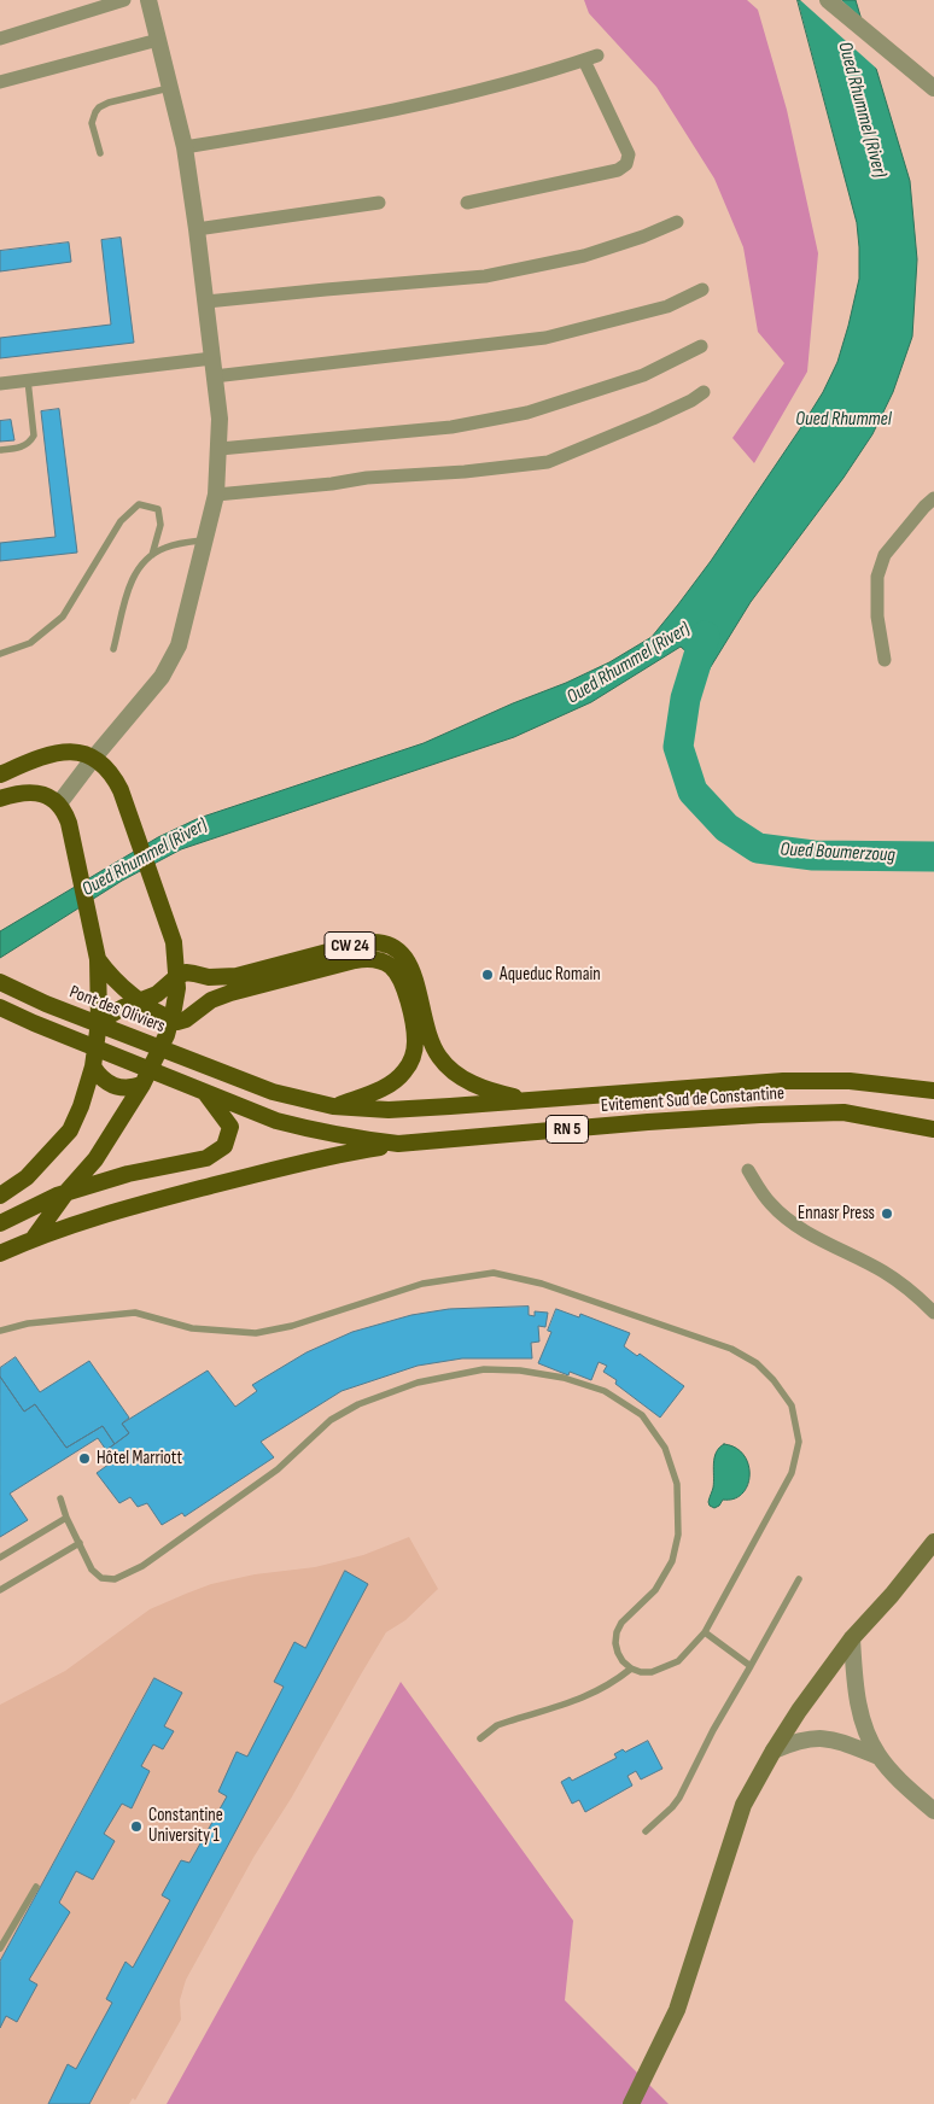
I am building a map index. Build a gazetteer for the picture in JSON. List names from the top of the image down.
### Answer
{
  "streets": {
    "highway": [
      "CW 24",
      "Pont des Oliviers",
      "Evitement Sud de Constantine",
      "RN 5"
    ]
  },
  "crossings": [
    ["CW 24", "Evitement Sud de Constantine"],
    ["Pont des Oliviers", "Evitement Sud de Constantine"],
    ["Evitement Sud de Constantine", "RN 5"]
  ],
  "water": ["Oued Rhummel (River)", "Oued Rhummel", "Oued Boumerzoug"],
  "places": [
    "Aqueduc Romain",
    "Ennasr Press",
    "Hôtel Marriott",
    "Constantine University 1"
  ]
}
